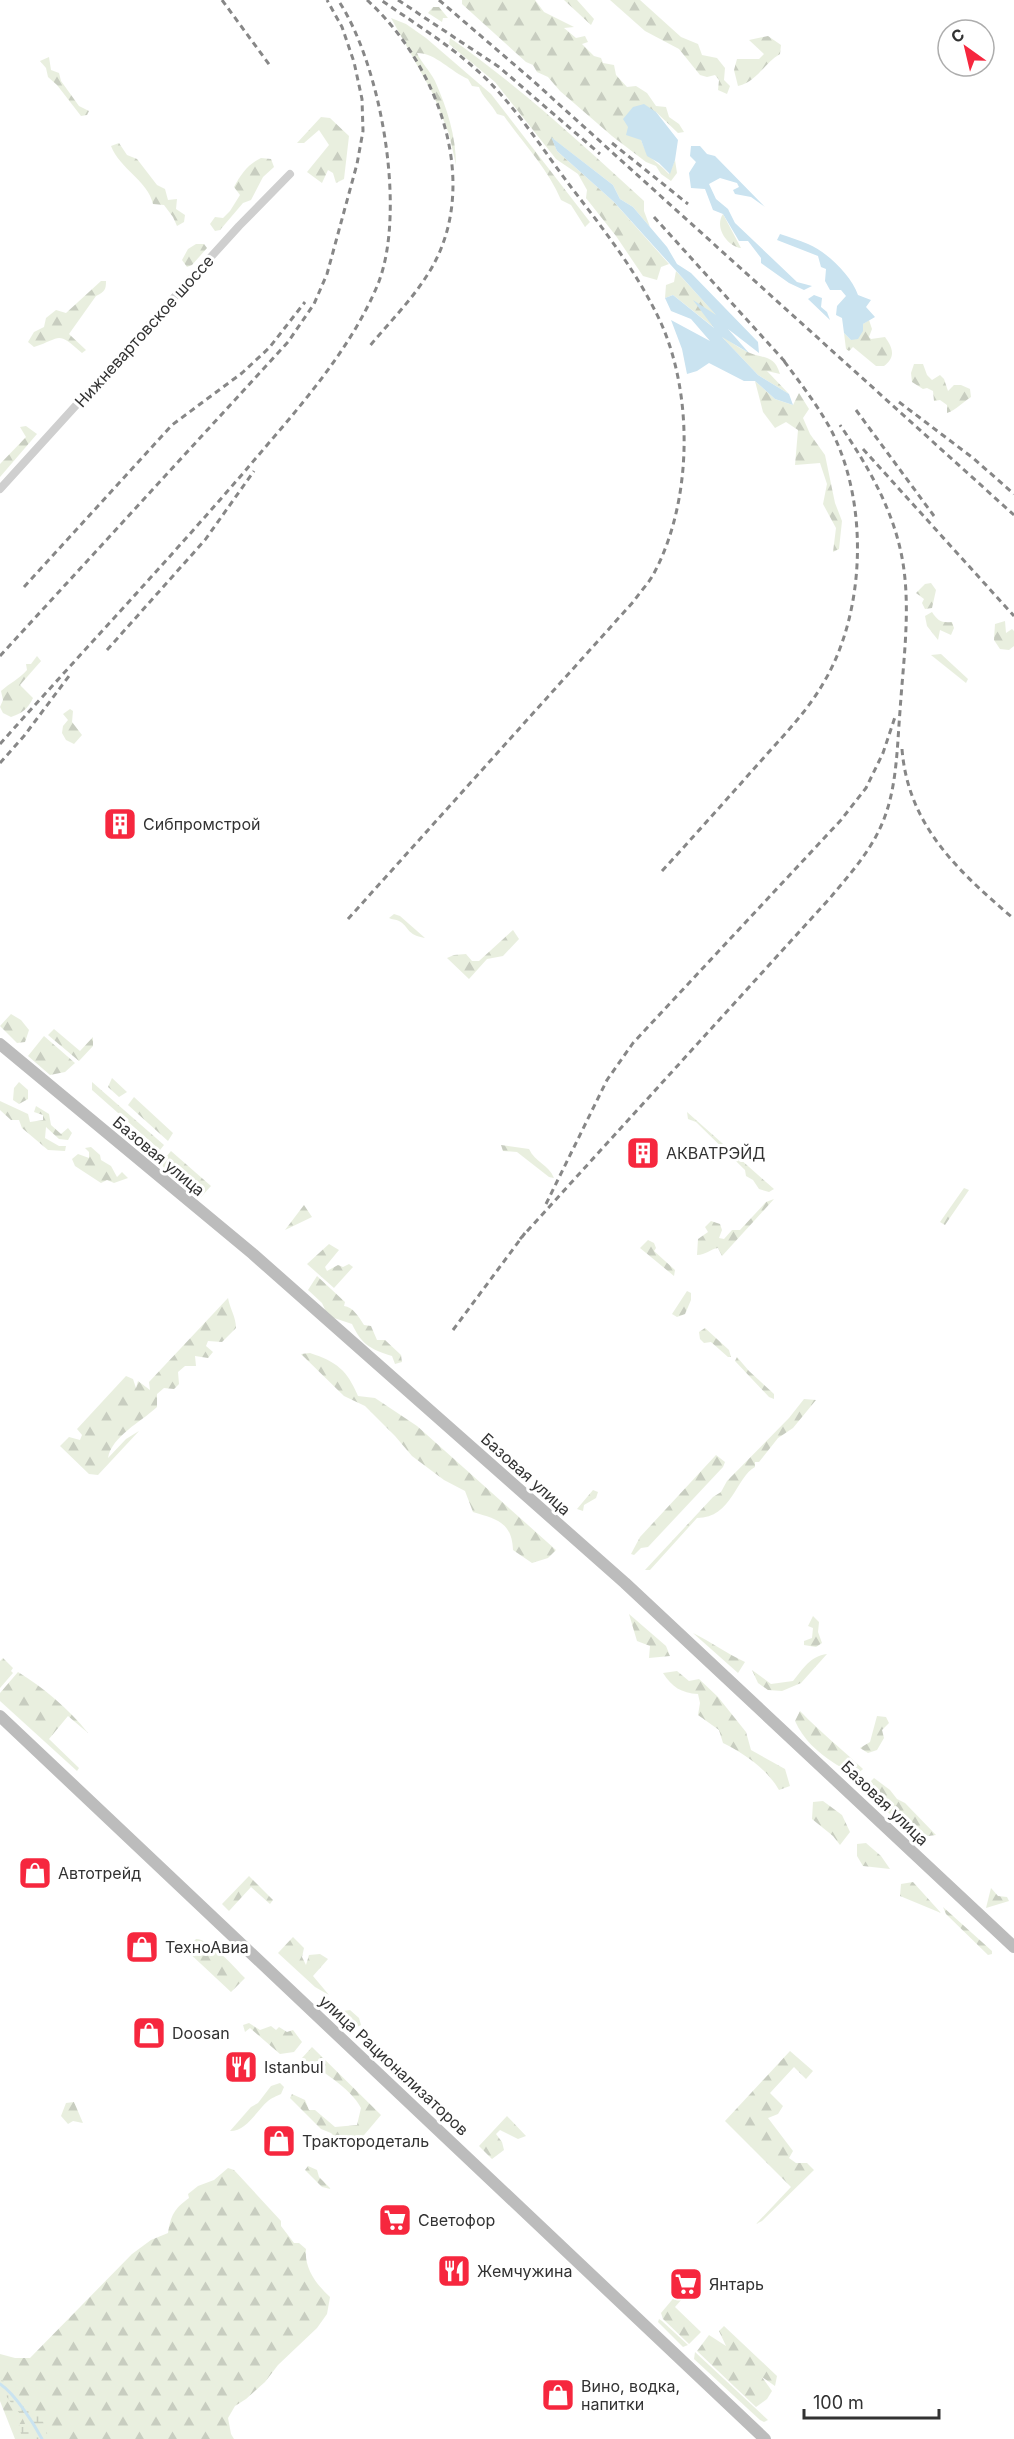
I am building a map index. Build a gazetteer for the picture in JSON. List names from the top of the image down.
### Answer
{
  "streets": {
    "street": ["Нижневартовское шоссе", "Базовая улица", "улица Рационализаторов"]
  },
  "places": {
    "building": ["Сибпромстрой", "АКВАТРЭЙД"],
    "shop": [
      "Автотрейд",
      "ТехноАвиа",
      "Doosan",
      "Трактородеталь",
      "Вино, водка, напитки"
    ],
    "restaurant": ["Istanbul", "Жемчужина"],
    "supermarket": ["Светофор", "Янтарь"]
  },
  "scale_bar": "100 m",
  "north": "top left"
}
